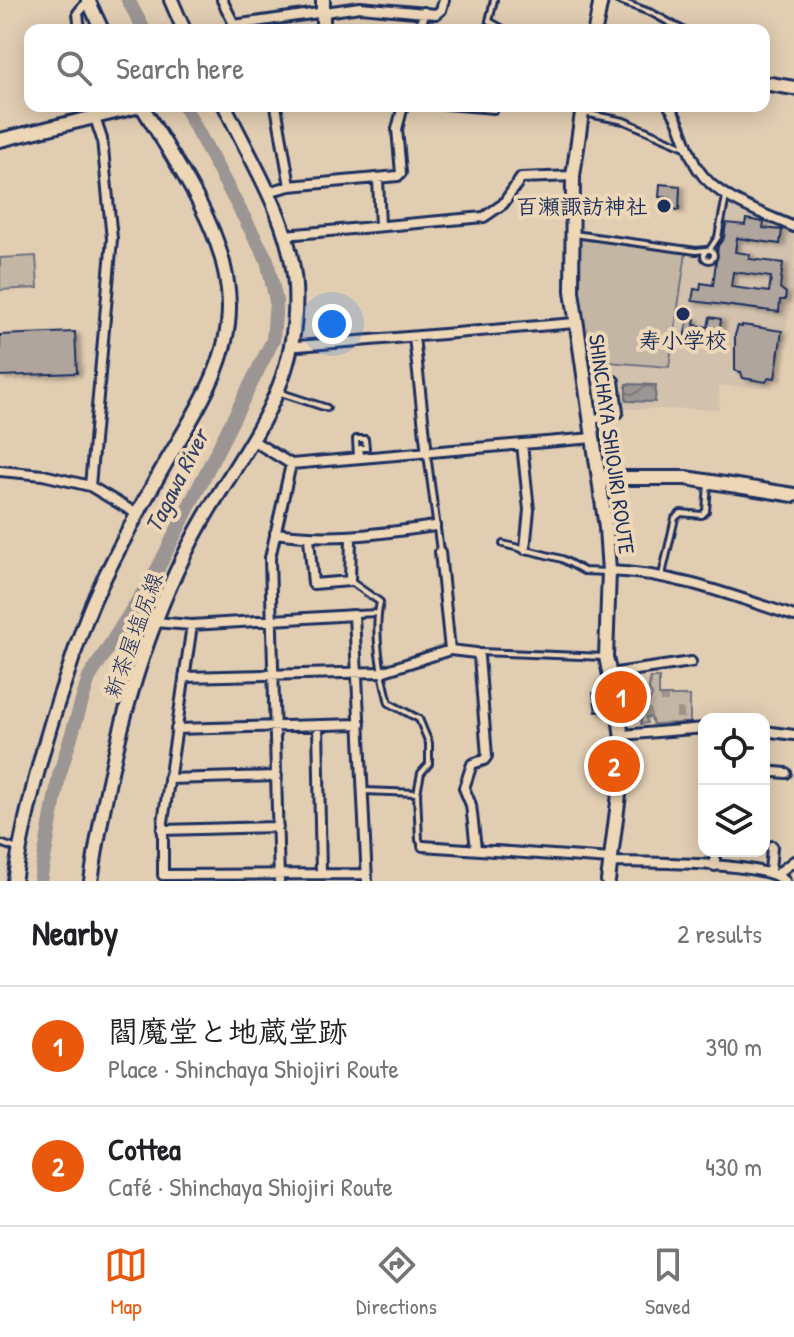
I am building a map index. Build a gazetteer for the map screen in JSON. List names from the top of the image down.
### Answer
{
  "streets": {
    "main road": ["SHINCHAYA SHIOJIRI ROUTE", "新茶屋塩尻線"]
  },
  "water": ["Tagawa River"],
  "places": ["百瀬諏訪神社", "寿小学校"],
  "page": {
    "search": "Search here",
    "pins": ["1", "2"],
    "heading": ["Nearby", "2 results"],
    "list": [
      {
        "mark": "1",
        "name": "閻魔堂と地蔵堂跡",
        "note": "Place · Shinchaya Shiojiri Route",
        "value": "390 m"
      },
      {
        "mark": "2",
        "name": "Cottea",
        "note": "Café · Shinchaya Shiojiri Route",
        "value": "430 m"
      }
    ],
    "nav": ["Map", "Directions", "Saved"]
  }
}
